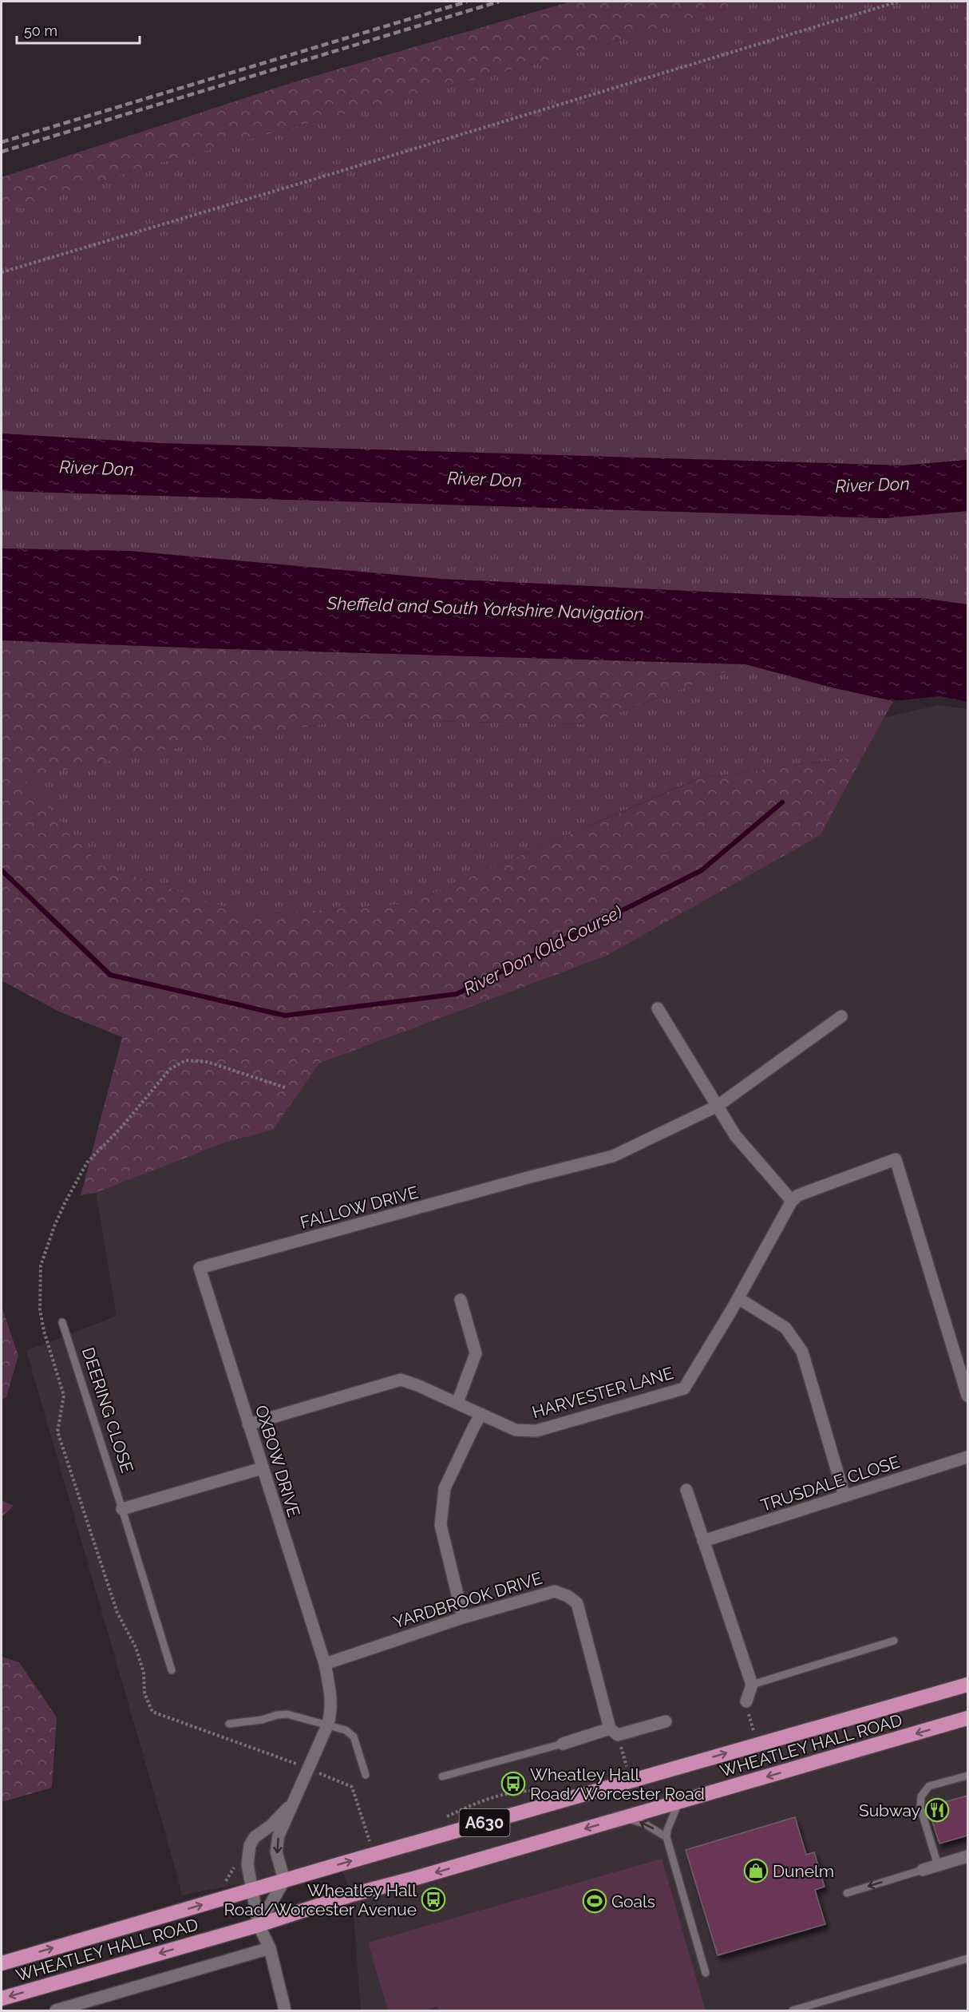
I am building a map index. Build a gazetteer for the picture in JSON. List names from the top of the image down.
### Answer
{
  "streets": {
    "highway": ["WHEATLEY HALL ROAD", "A630"],
    "street": [
      "FALLOW DRIVE",
      "HARVESTER LANE",
      "OXBOW DRIVE",
      "TRUSDALE CLOSE",
      "YARDBROOK DRIVE"
    ],
    "lane": ["DEERING CLOSE"]
  },
  "crossings": [
    ["FALLOW DRIVE", "OXBOW DRIVE"],
    ["HARVESTER LANE", "OXBOW DRIVE"],
    ["OXBOW DRIVE", "YARDBROOK DRIVE"],
    ["OXBOW DRIVE", "WHEATLEY HALL ROAD"]
  ],
  "water": ["River Don", "Sheffield and South Yorkshire Navigation", "River Don (Old Course)"],
  "places": {
    "bus stop": ["Wheatley Hall Road/Worcester Road", "Wheatley Hall Road/Worcester Avenue"],
    "restaurant": ["Subway"],
    "shop": ["Dunelm"],
    "sports": ["Goals"]
  },
  "scale_bar": "50 m"
}
